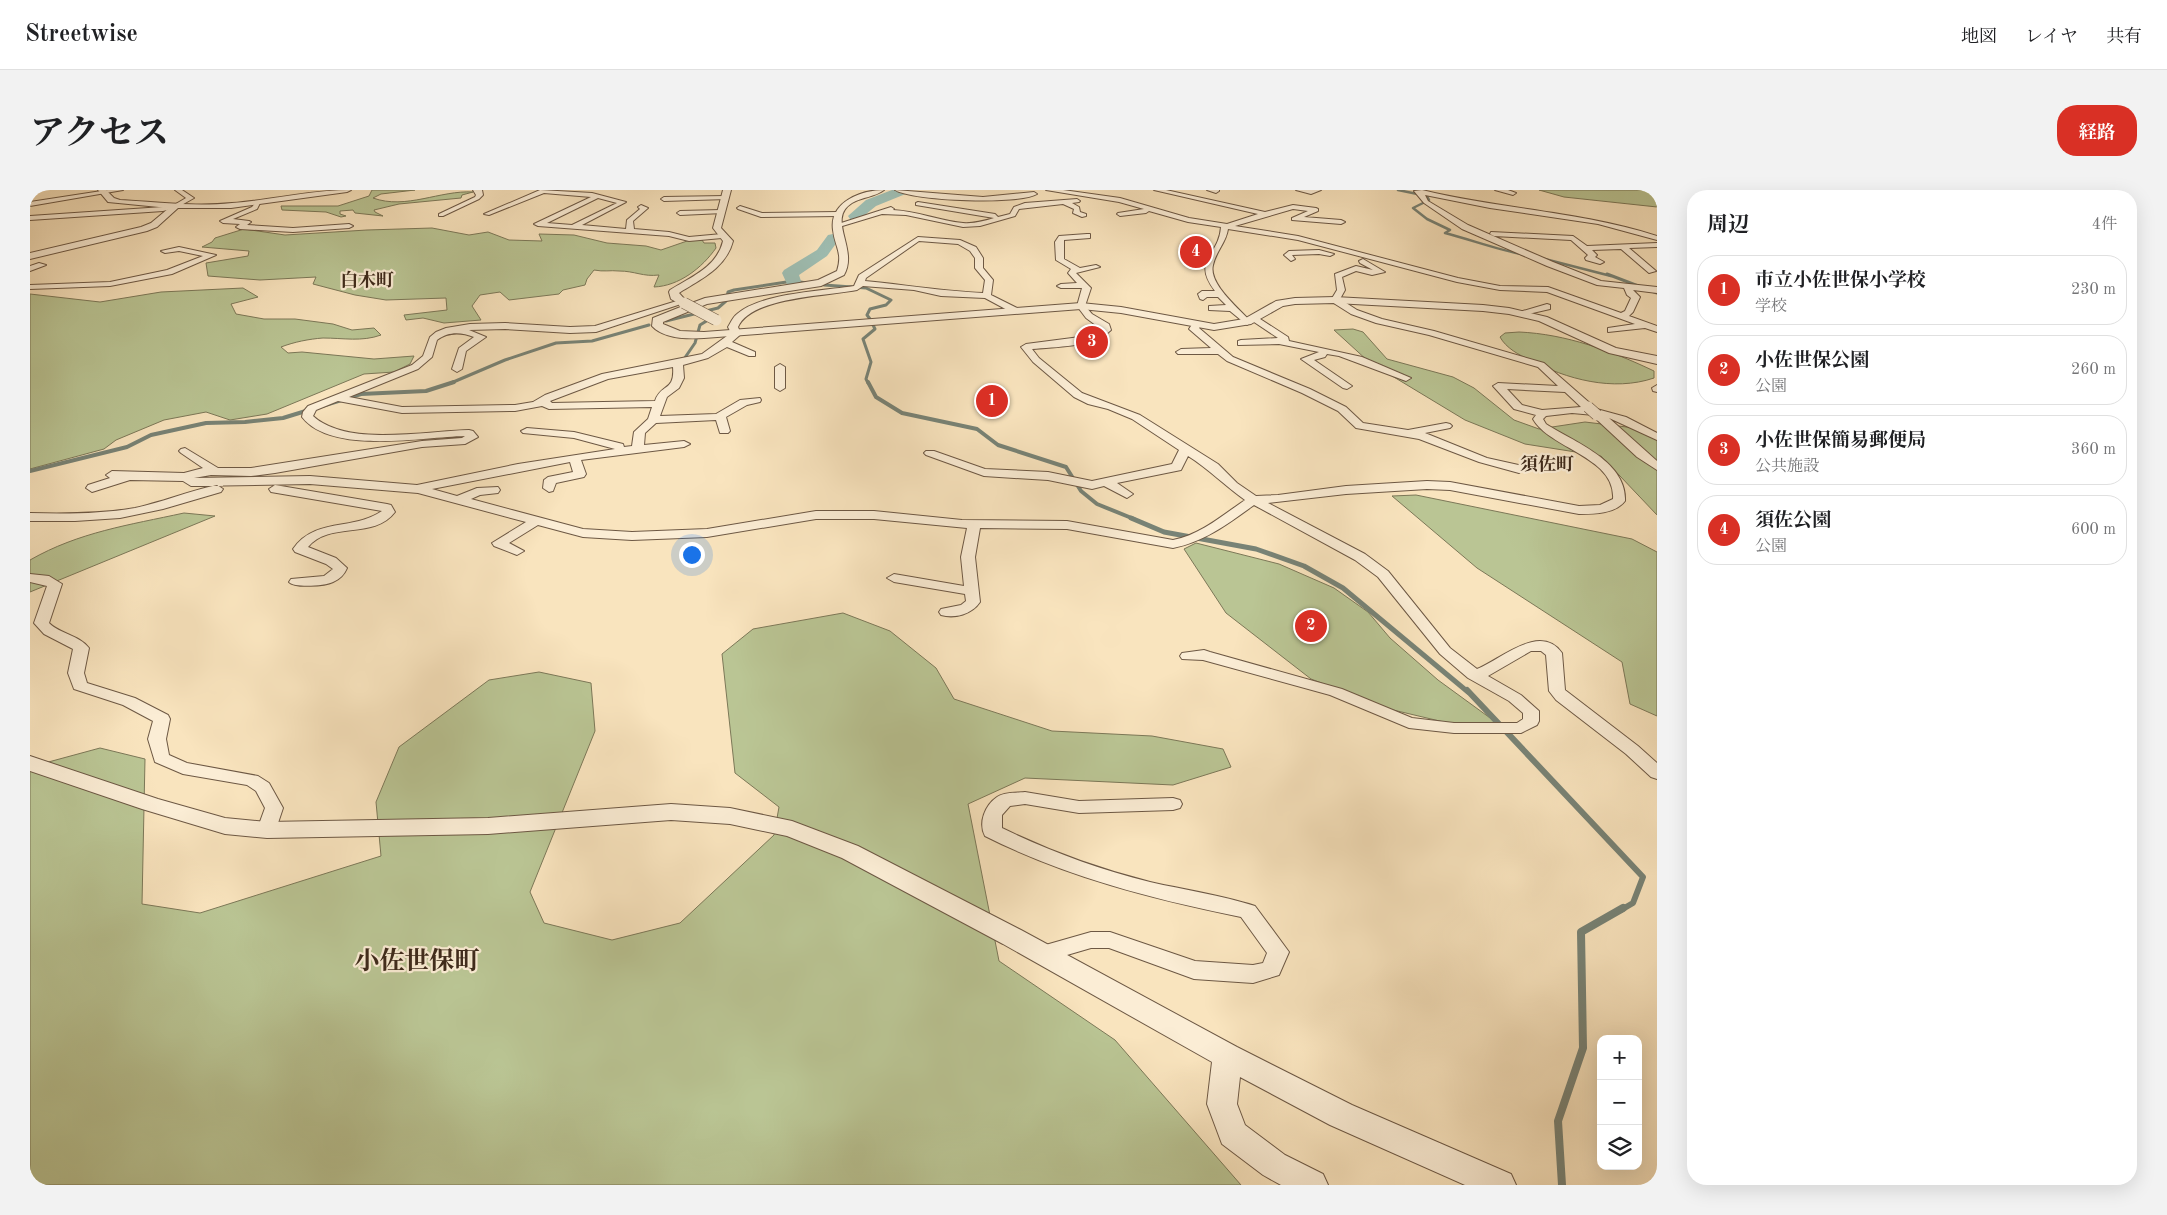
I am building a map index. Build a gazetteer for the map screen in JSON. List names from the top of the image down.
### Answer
{
  "districts": ["白木町", "須佐町", "小佐世保町"],
  "page": {
    "header": "Streetwise",
    "nav": ["地図", "レイヤ", "共有"],
    "title": "アクセス",
    "buttons": "経路",
    "heading": ["周辺", "4件"],
    "pins": [
      "4",
      "3",
      "1",
      "2"
    ],
    "list": [
      {
        "mark": "1",
        "name": "市立小佐世保小学校",
        "note": "学校",
        "value": "230 m"
      },
      {
        "mark": "2",
        "name": "小佐世保公園",
        "note": "公園",
        "value": "260 m"
      },
      {
        "mark": "3",
        "name": "小佐世保簡易郵便局",
        "note": "公共施設",
        "value": "360 m"
      },
      {
        "mark": "4",
        "name": "須佐公園",
        "note": "公園",
        "value": "600 m"
      }
    ],
    "map_buttons": ["+", "−"]
  }
}
